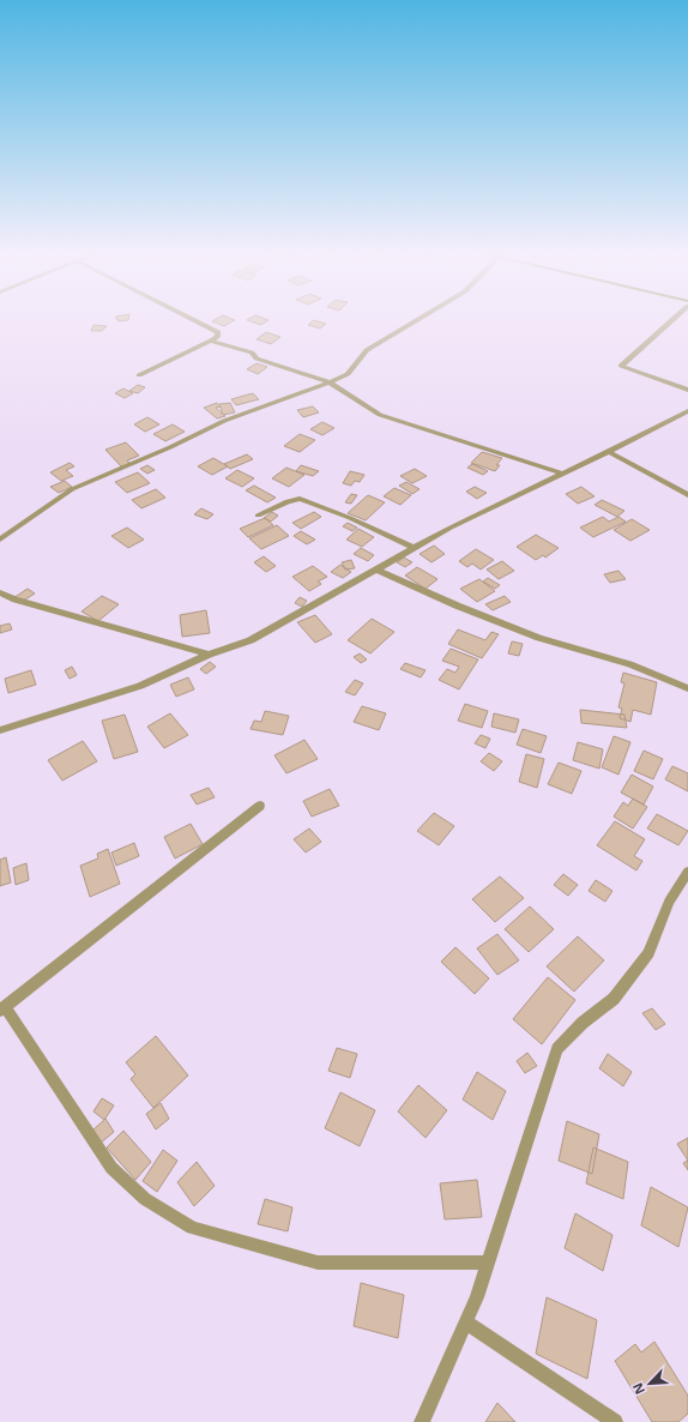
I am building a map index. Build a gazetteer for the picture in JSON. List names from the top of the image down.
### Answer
{
  "north": "bottom left"
}
